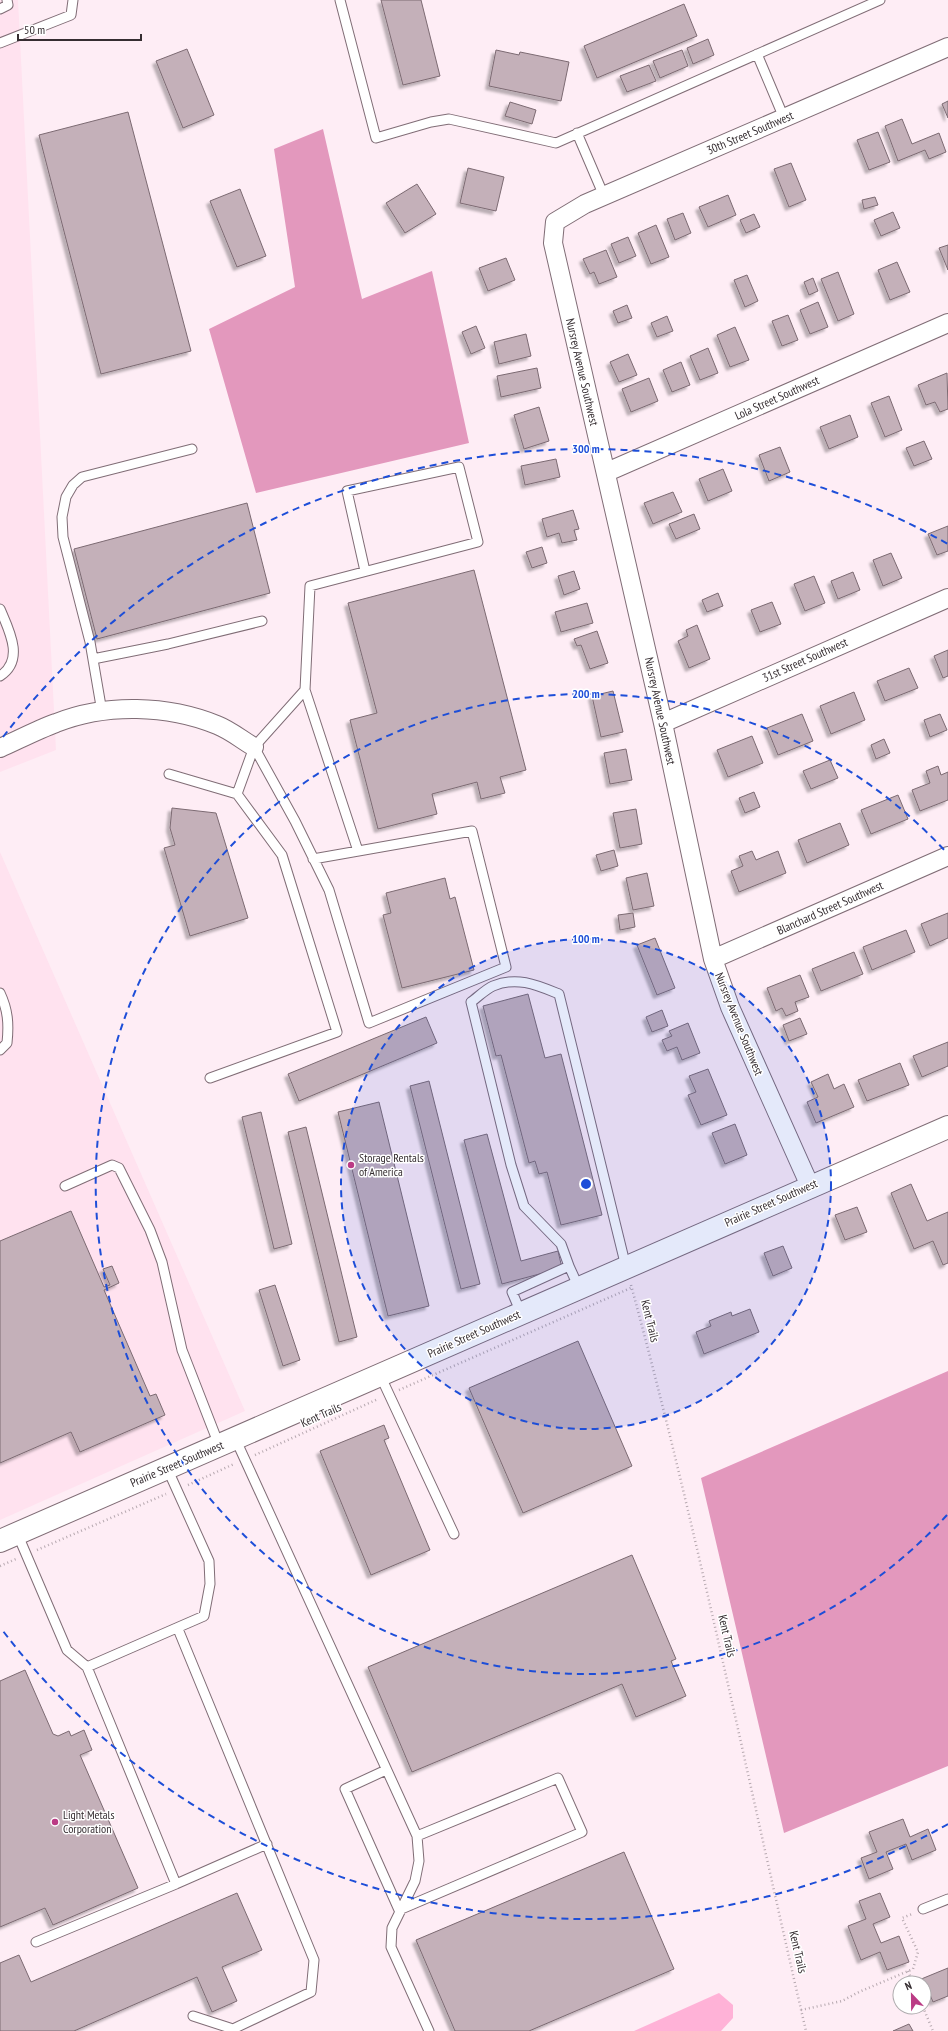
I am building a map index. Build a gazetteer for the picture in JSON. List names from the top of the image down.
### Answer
{
  "streets": {
    "street": [
      "30th Street Southwest",
      "Nursrey Avenue Southwest",
      "Lola Street Southwest",
      "31st Street Southwest",
      "Blanchard Street Southwest",
      "Prairie Street Southwest"
    ],
    "path": ["Kent Trails"]
  },
  "crossings": [
    ["30th Street Southwest", "Nursrey Avenue Southwest"],
    ["Nursrey Avenue Southwest", "Lola Street Southwest"],
    ["Nursrey Avenue Southwest", "31st Street Southwest"],
    ["Nursrey Avenue Southwest", "Blanchard Street Southwest"],
    ["Nursrey Avenue Southwest", "Prairie Street Southwest"]
  ],
  "places": ["Storage Rentals of America", "Light Metals Corporation"],
  "scale_bar": "50 m",
  "north": "top",
  "rings": ["300 m", "200 m", "100 m"]
}
